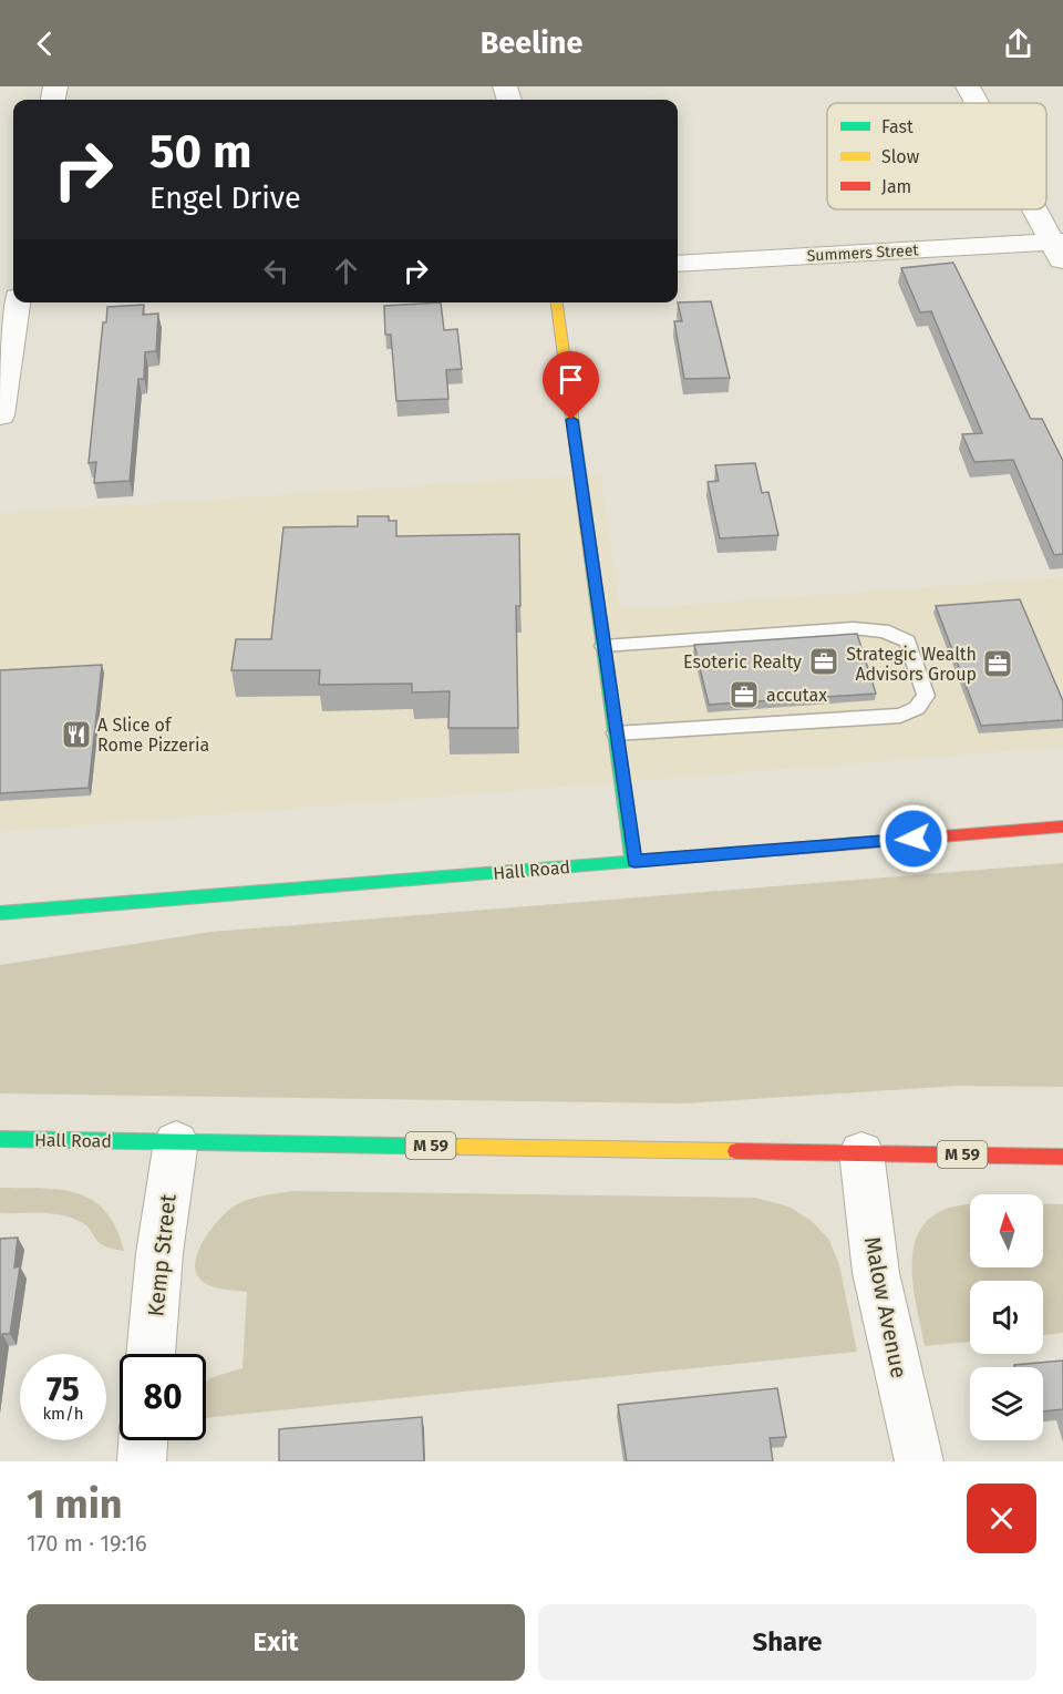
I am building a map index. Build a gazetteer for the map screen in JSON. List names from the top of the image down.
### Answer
{
  "streets": {
    "main road": ["Hall Road", "M 59"],
    "street": ["Summers Street", "Kemp Street", "Malow Avenue"]
  },
  "crossings": [
    ["Hall Road", "Kemp Street"],
    ["Hall Road", "Malow Avenue"]
  ],
  "places": {
    "office": ["Esoteric Realty", "Strategic Wealth Advisors Group", "accutax"],
    "restaurant": ["A Slice of Rome Pizzeria"]
  },
  "legend": ["Fast", "Slow", "Jam"],
  "north": "top",
  "page": {
    "header": "Beeline",
    "turn": ["50 m", "Engel Drive"],
    "speed": "75 km/h",
    "limit": "80",
    "heading": ["1 min", "170 m · 19:16"],
    "buttons": ["Exit", "Share"]
  }
}
